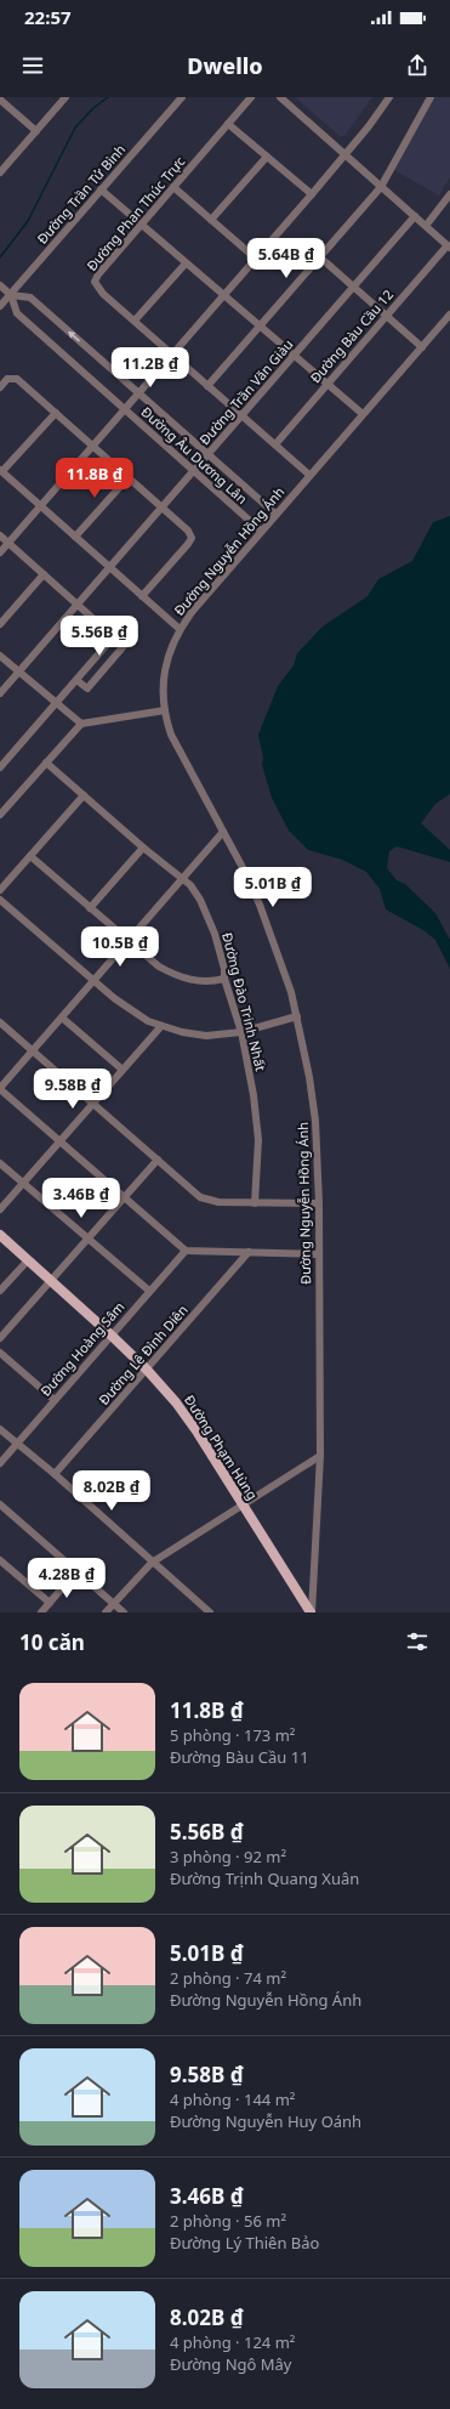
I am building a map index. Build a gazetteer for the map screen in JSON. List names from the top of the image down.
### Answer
{
  "streets": {
    "main road": ["Đường Phạm Hùng"],
    "street": [
      "Đường Trần Tử Bình",
      "Đường Phan Thúc Trực",
      "Đường Bàu Cầu 12",
      "Đường Trần Văn Giàu",
      "Đường Âu Dương Lân",
      "Đường Nguyễn Hồng Ánh",
      "Đường Đào Trinh Nhất",
      "Đường Hoàng Sâm",
      "Đường Lê Đình Diên"
    ]
  },
  "crossings": [
    ["Đường Trần Tử Bình", "Đường Âu Dương Lân"],
    ["Đường Phan Thúc Trực", "Đường Bàu Cầu 12"],
    ["Đường Phan Thúc Trực", "Đường Trần Văn Giàu"],
    ["Đường Phan Thúc Trực", "Đường Nguyễn Hồng Ánh"],
    ["Đường Trần Văn Giàu", "Đường Âu Dương Lân"],
    ["Đường Âu Dương Lân", "Đường Nguyễn Hồng Ánh"],
    ["Đường Nguyễn Hồng Ánh", "Đường Phạm Hùng"],
    ["Đường Hoàng Sâm", "Đường Phạm Hùng"],
    ["Đường Lê Đình Diên", "Đường Phạm Hùng"]
  ],
  "page": {
    "status": "22:57",
    "header": "Dwello",
    "price": [
      "5.64B ₫",
      "11.2B ₫",
      "11.8B ₫",
      "5.56B ₫",
      "5.01B ₫",
      "10.5B ₫",
      "9.58B ₫",
      "3.46B ₫",
      "8.02B ₫",
      "4.28B ₫"
    ],
    "heading": "10 căn",
    "list": [
      {
        "name": "11.8B ₫",
        "note": "5 phòng · 173 m² · Đường Bàu Cầu 11"
      },
      {
        "name": "5.56B ₫",
        "note": "3 phòng · 92 m² · Đường Trịnh Quang Xuân"
      },
      {
        "name": "5.01B ₫",
        "note": "2 phòng · 74 m² · Đường Nguyễn Hồng Ánh"
      },
      {
        "name": "9.58B ₫",
        "note": "4 phòng · 144 m² · Đường Nguyễn Huy Oánh"
      },
      {
        "name": "3.46B ₫",
        "note": "2 phòng · 56 m² · Đường Lý Thiên Bảo"
      },
      {
        "name": "8.02B ₫",
        "note": "4 phòng · 124 m² · Đường Ngô Mây"
      }
    ]
  }
}
